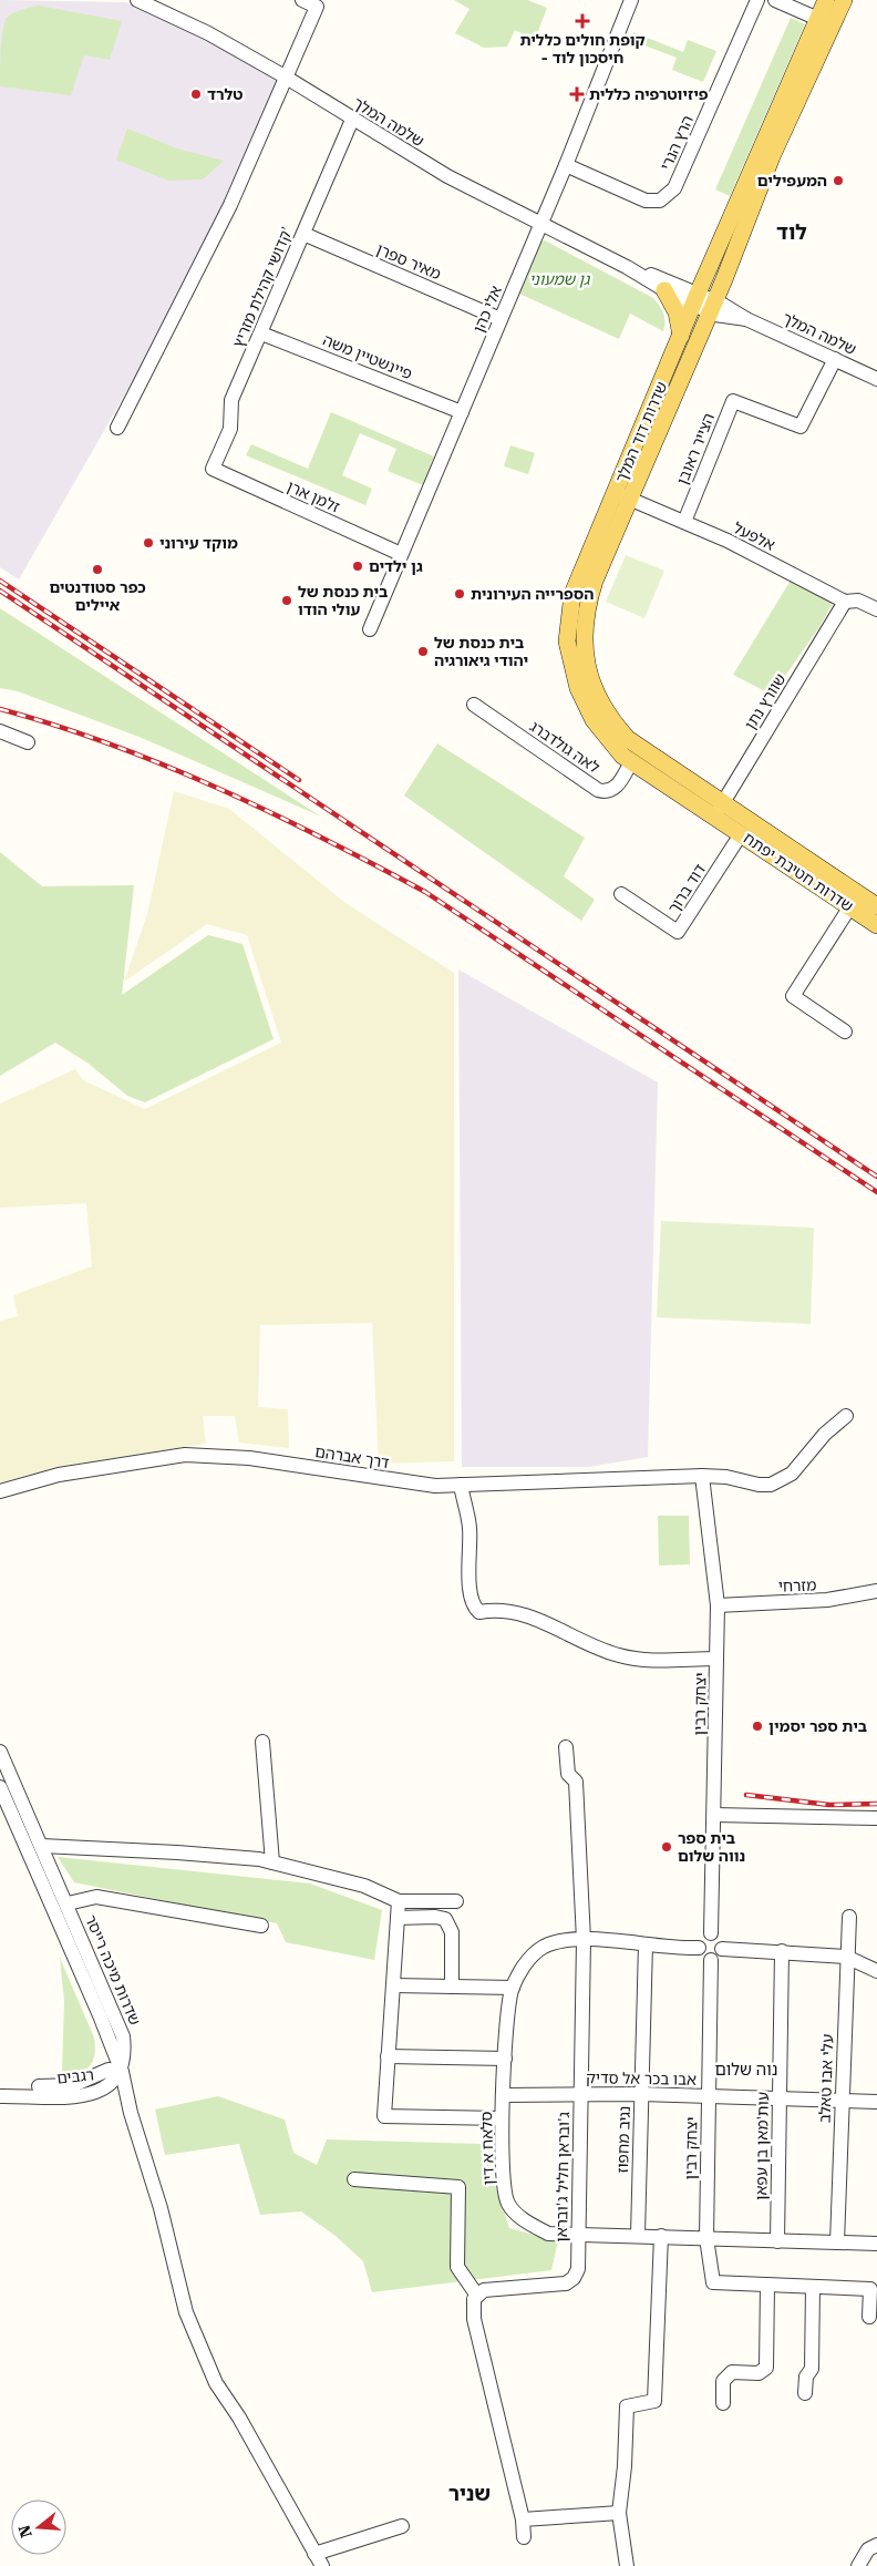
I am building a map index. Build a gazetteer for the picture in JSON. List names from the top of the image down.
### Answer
{
  "streets": {
    "main road": ["שדרות דוד המלך", "שדרות חטיבת יפתח"],
    "street": [
      "שלמה המלך",
      "הרץ הנרי",
      "מאיר ספרן",
      "קדושי קהילת מזריץ'",
      "אלי כהן",
      "פיינשטיין משה",
      "הצייר ראובן",
      "זלמן ארן",
      "אלפעל",
      "שוורץ נתן",
      "לאה גולדברג",
      "דוד ברוך",
      "דרך אברהם",
      "מזרחי",
      "יצחק רבין",
      "שדרות מיכה רייסר",
      "רגבים",
      "אבו בכר אל סדיק",
      "עלי אבו טאלב",
      "נגיב מחפוז",
      "עות'מאן בן עפאן",
      "סלאח א דין",
      "ג'ובראן חליל ג'ובראן"
    ]
  },
  "crossings": [
    ["שלמה המלך", "קדושי קהילת מזריץ'"],
    ["שלמה המלך", "אלי כהן"],
    ["שלמה המלך", "שדרות דוד המלך"],
    ["שלמה המלך", "הצייר ראובן"],
    ["הרץ הנרי", "אלי כהן"],
    ["מאיר ספרן", "קדושי קהילת מזריץ'"],
    ["מאיר ספרן", "אלי כהן"],
    ["קדושי קהילת מזריץ'", "פיינשטיין משה"],
    ["קדושי קהילת מזריץ'", "זלמן ארן"],
    ["אלי כהן", "פיינשטיין משה"],
    ["אלי כהן", "זלמן ארן"],
    ["שדרות דוד המלך", "אלפעל"],
    ["שדרות דוד המלך", "שוורץ נתן"],
    ["שדרות דוד המלך", "לאה גולדברג"],
    ["שדרות דוד המלך", "שדרות חטיבת יפתח"],
    ["הצייר ראובן", "אלפעל"],
    ["אלפעל", "שוורץ נתן"],
    ["שוורץ נתן", "שדרות חטיבת יפתח"],
    ["שדרות חטיבת יפתח", "דוד ברוך"],
    ["דרך אברהם", "יצחק רבין"],
    ["מזרחי", "יצחק רבין"],
    ["יצחק רבין", "אבו בכר אל סדיק"],
    ["יצחק רבין", "סלאח א דין"],
    ["שדרות מיכה רייסר", "רגבים"],
    ["אבו בכר אל סדיק", "עלי אבו טאלב"],
    ["אבו בכר אל סדיק", "נגיב מחפוז"],
    ["אבו בכר אל סדיק", "עות'מאן בן עפאן"],
    ["אבו בכר אל סדיק", "סלאח א דין"],
    ["אבו בכר אל סדיק", "ג'ובראן חליל ג'ובראן"],
    ["עלי אבו טאלב", "סלאח א דין"],
    ["נגיב מחפוז", "סלאח א דין"],
    ["עות'מאן בן עפאן", "סלאח א דין"],
    ["סלאח א דין", "ג'ובראן חליל ג'ובראן"]
  ],
  "districts": ["לוד", "נוה שלום", "שניר"],
  "parks": ["גן שמעוני"],
  "places": {
    "health": ["קופת חולים כללית - חיסכון לוד", "פיזיוטרפיה כללית"],
    "other": [
      "טלרד",
      "המעפילים",
      "מוקד עירוני",
      "גן ילדים",
      "כפר סטודנטים איילים",
      "הספרייה העירונית",
      "בית כנסת של עולי הודו",
      "בית כנסת של יהודי גיאורגיה",
      "בית ספר יסמין",
      "בית ספר נווה שלום"
    ]
  },
  "north": "left"
}
